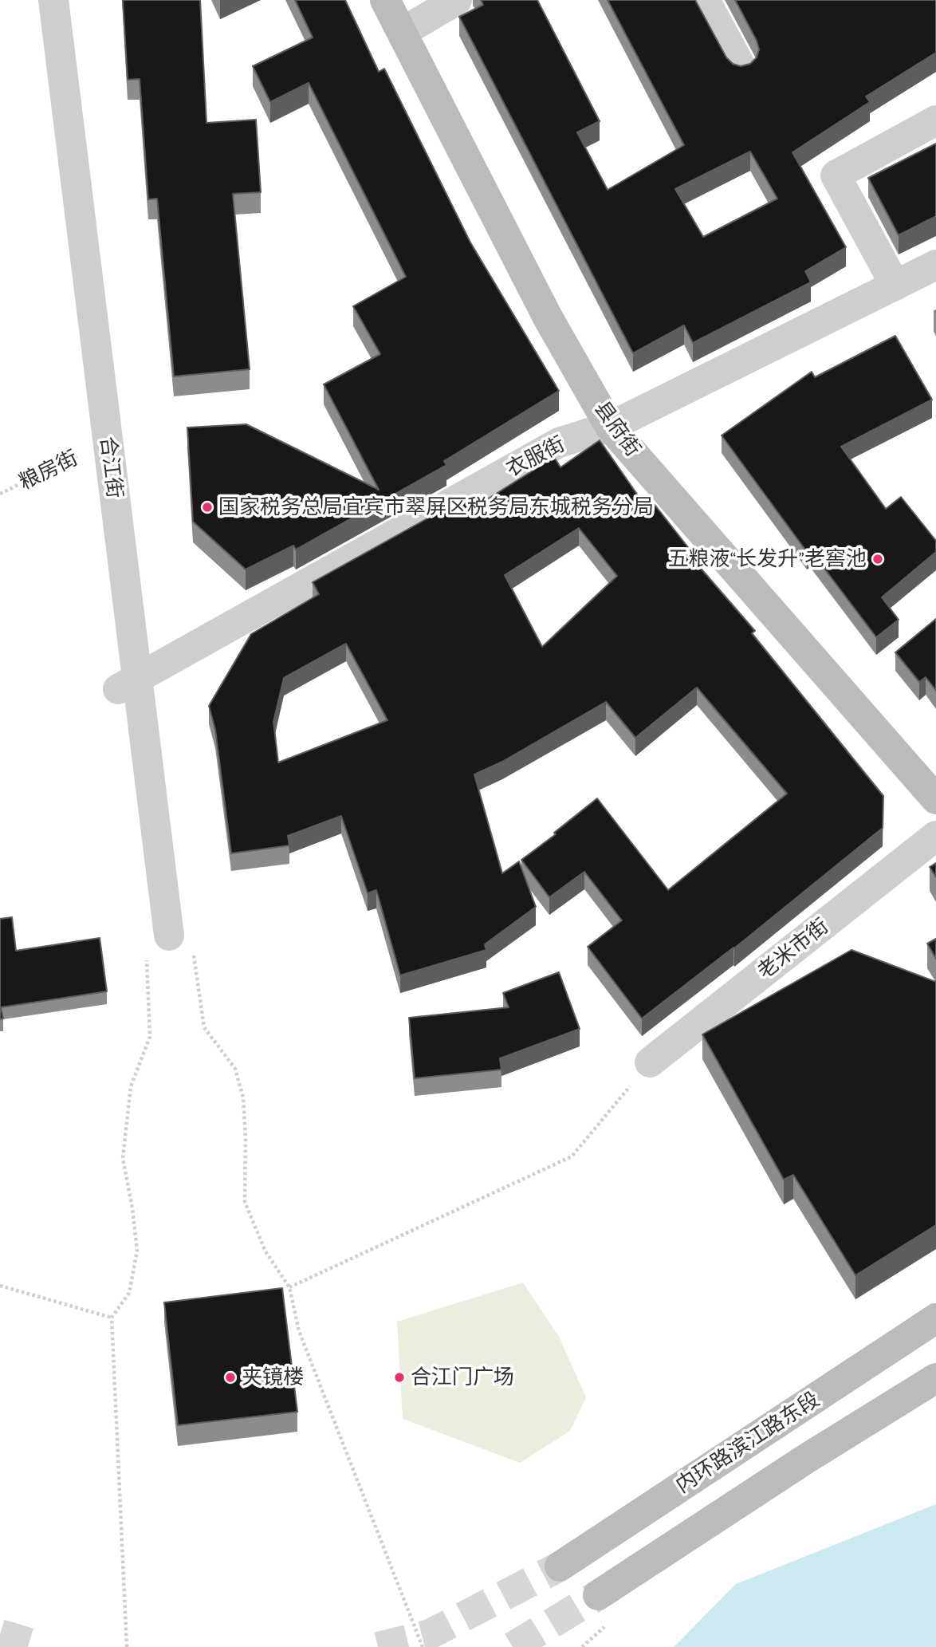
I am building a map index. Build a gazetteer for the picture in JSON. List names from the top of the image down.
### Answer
{
  "streets": {
    "main road": ["县府街", "内环路滨江路东段"],
    "street": ["衣服街", "合江街", "老米市街"],
    "path": ["粮房街"]
  },
  "crossings": [
    ["县府街", "衣服街"],
    ["衣服街", "合江街"],
    ["合江街", "粮房街"]
  ],
  "places": [
    "国家税务总局宜宾市翠屏区税务局东城税务分局",
    "五粮液“长发升”老窖池",
    "夹镜楼",
    "合江门广场"
  ]
}
